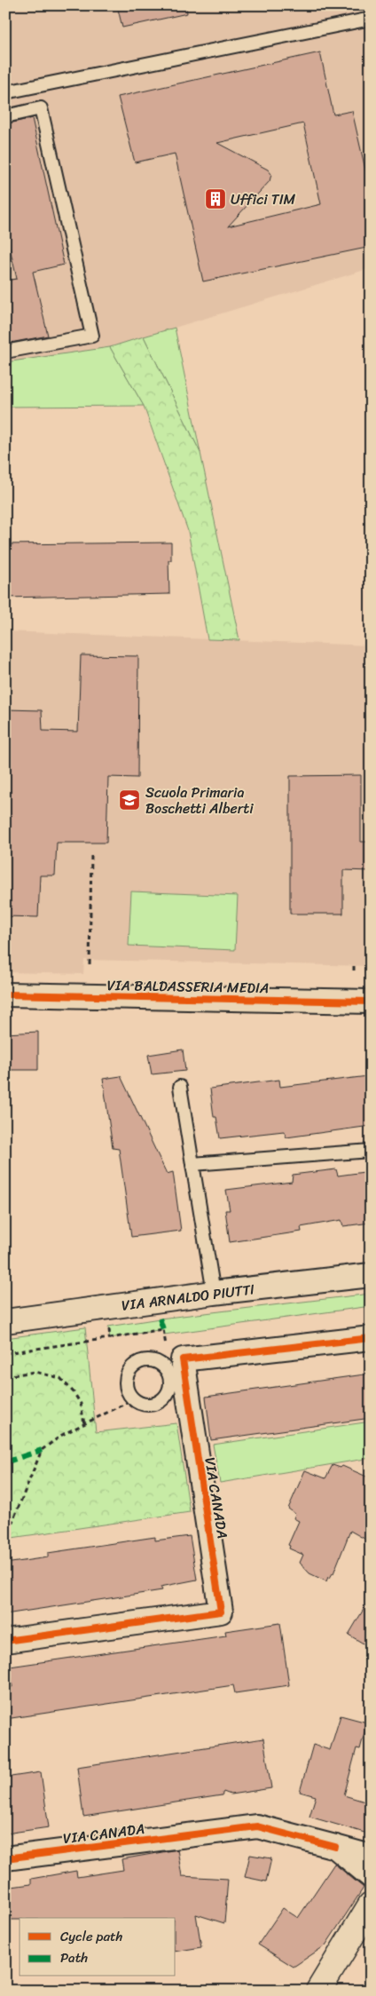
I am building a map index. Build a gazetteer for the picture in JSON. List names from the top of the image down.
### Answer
{
  "streets": {
    "street": ["VIA BALDASSERIA MEDIA", "VIA ARNALDO PIUTTI", "VIA CANADA"]
  },
  "places": {
    "building": ["Uffici TIM"],
    "school or university": ["Scuola Primaria Boschetti Alberti"]
  },
  "legend": ["Cycle path", "Path"]
}
